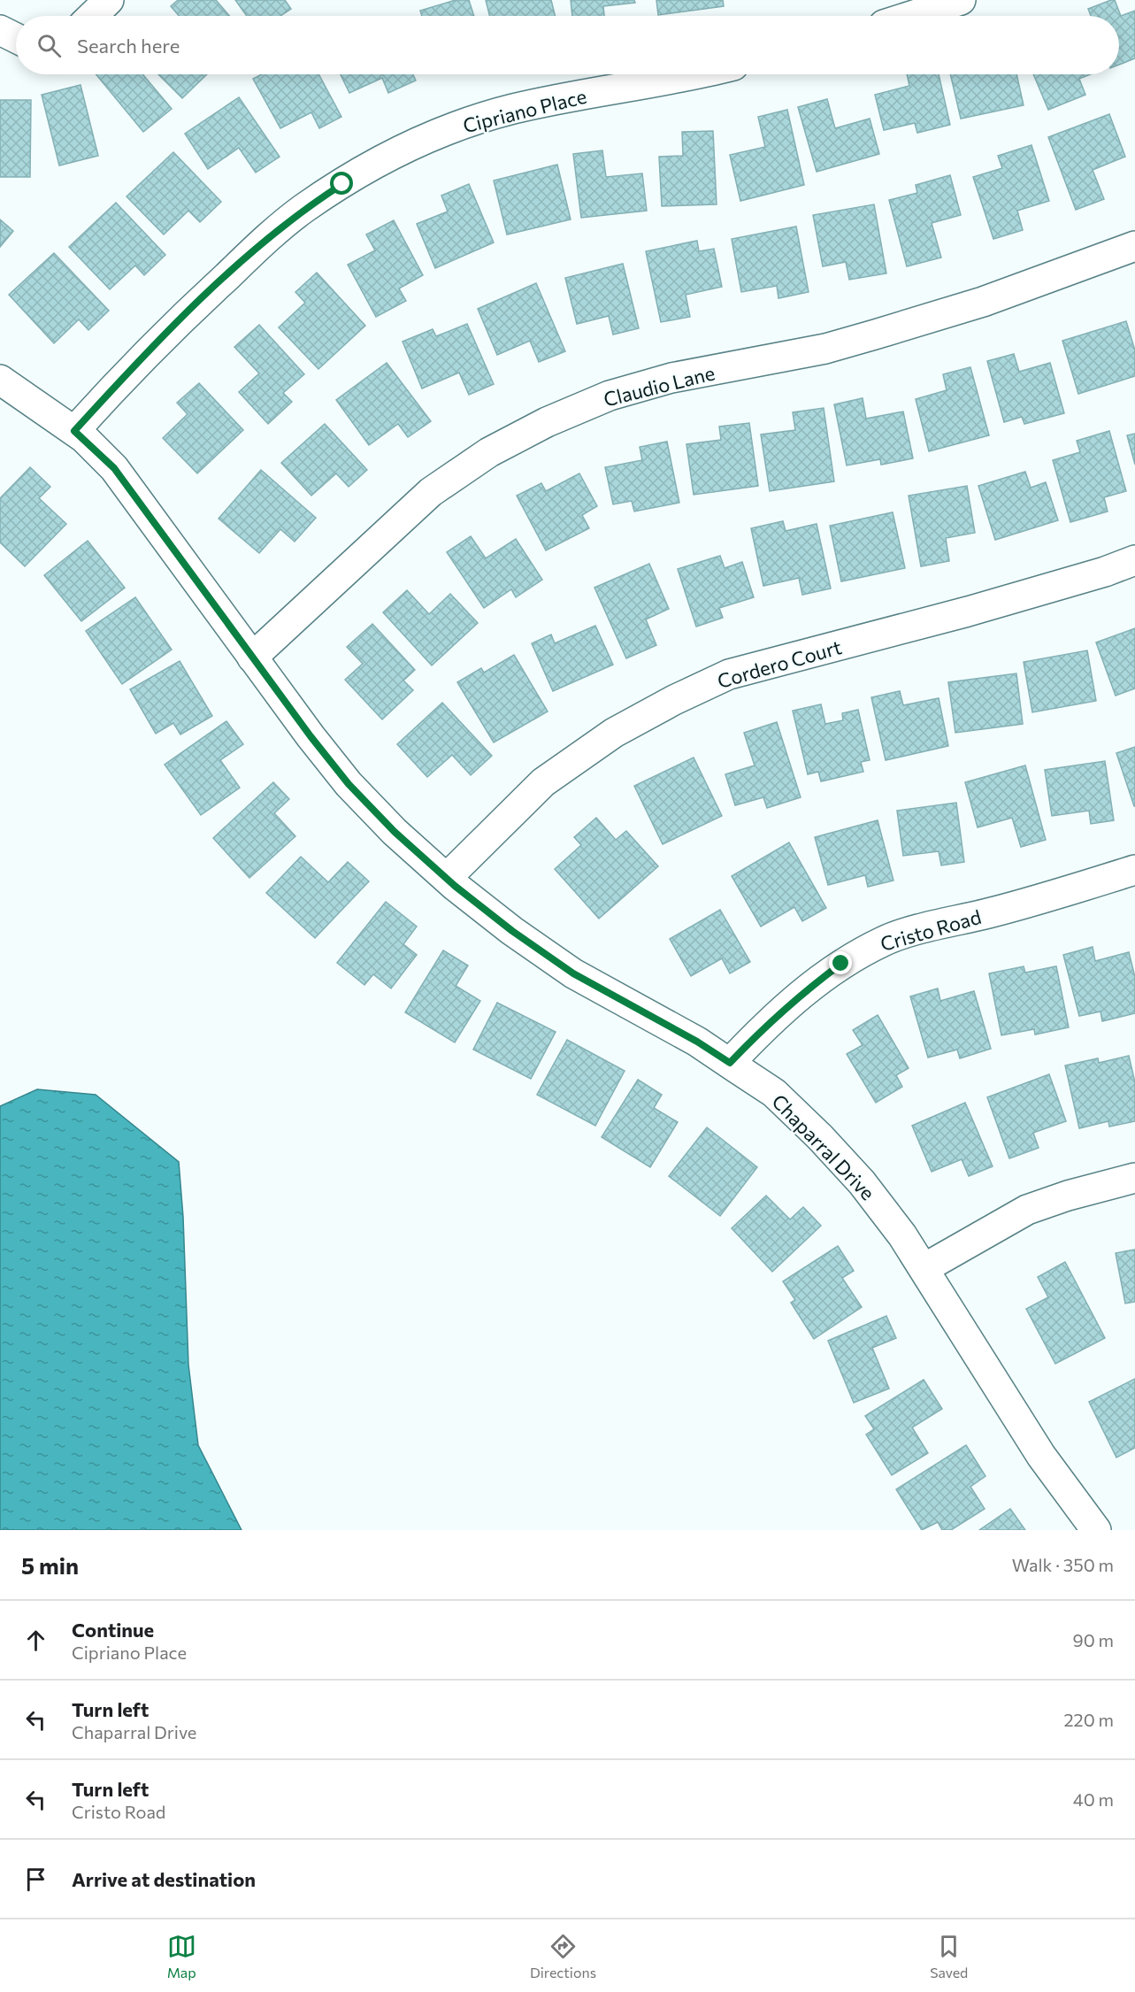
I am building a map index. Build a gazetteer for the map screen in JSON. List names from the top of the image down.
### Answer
{
  "streets": {
    "street": [
      "Cipriano Place",
      "Claudio Lane",
      "Cordero Court",
      "Cristo Road",
      "Chaparral Drive"
    ]
  },
  "crossings": [
    ["Cipriano Place", "Chaparral Drive"],
    ["Claudio Lane", "Chaparral Drive"],
    ["Cordero Court", "Chaparral Drive"],
    ["Cristo Road", "Chaparral Drive"]
  ],
  "page": {
    "search": "Search here",
    "heading": ["5 min", "Walk · 350 m"],
    "list": [
      ["Continue", "Cipriano Place", "90 m"],
      ["Turn left", "Chaparral Drive", "220 m"],
      ["Turn left", "Cristo Road", "40 m"],
      "Arrive at destination"
    ],
    "nav": ["Map", "Directions", "Saved"]
  }
}
